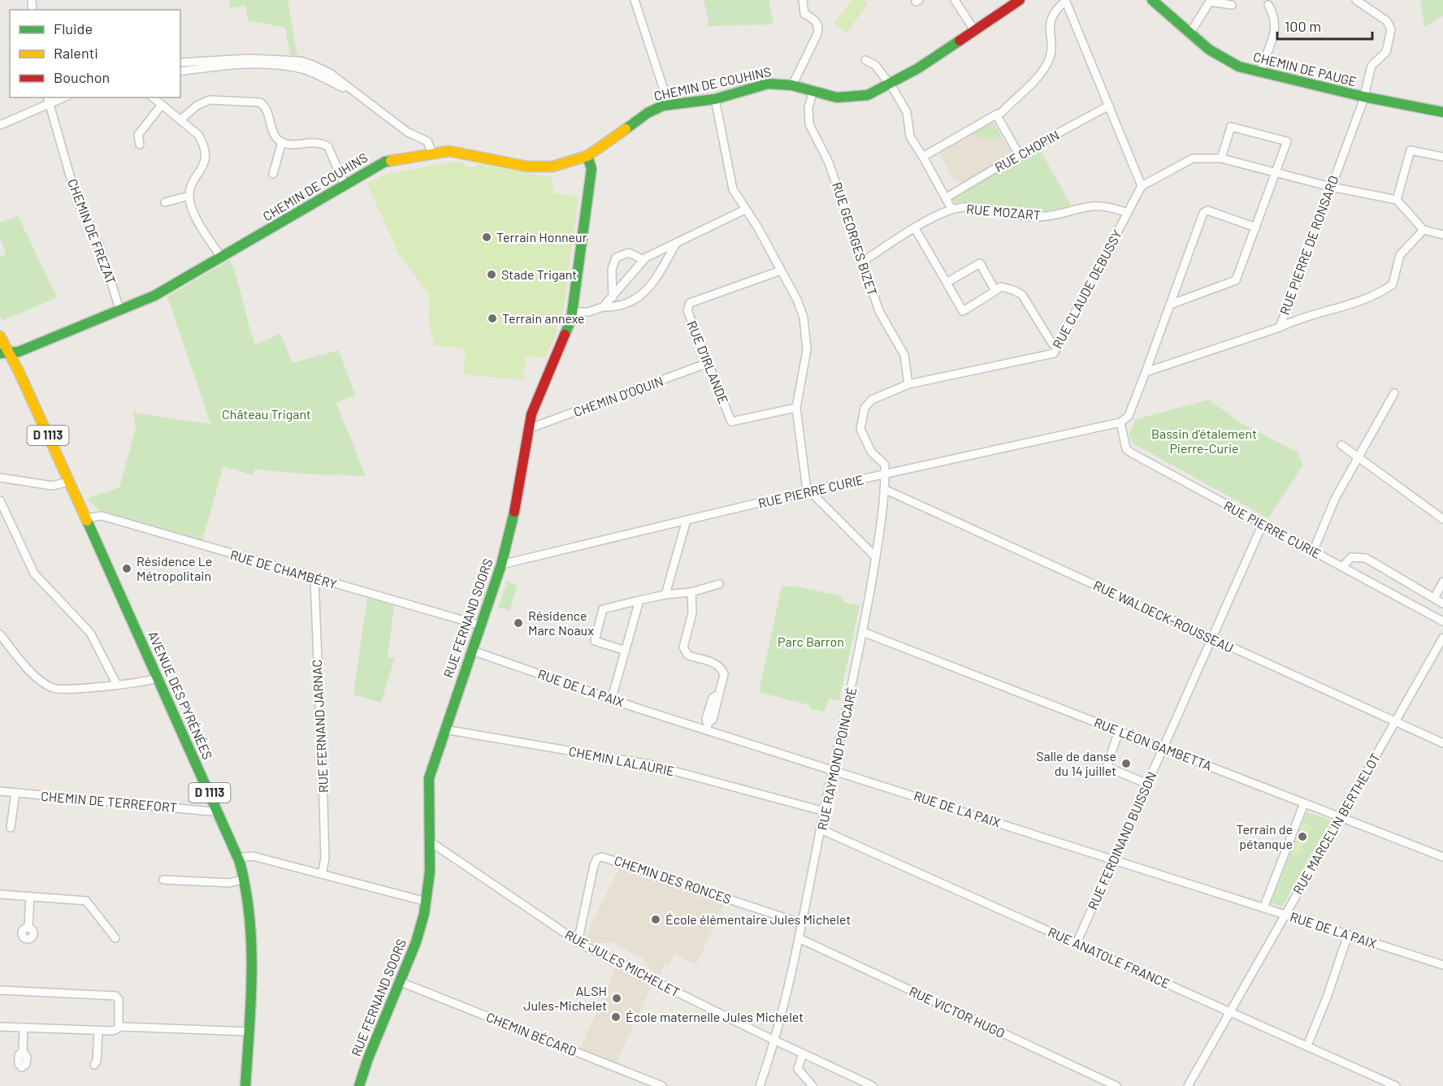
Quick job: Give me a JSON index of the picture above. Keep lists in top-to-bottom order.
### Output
{
  "streets": {
    "street": [
      "CHEMIN DE PAUGE",
      "CHEMIN DE COUHINS",
      "RUE CHOPIN",
      "RUE MOZART",
      "CHEMIN DE FREZAT",
      "RUE GEORGES BIZET",
      "RUE PIERRE DE RONSARD",
      "RUE CLAUDE DEBUSSY",
      "RUE D'IRLANDE",
      "CHEMIN D'OQUIN",
      "D 1113",
      "RUE PIERRE CURIE",
      "RUE DE CHAMBÉRY",
      "RUE WALDECK-ROUSSEAU",
      "RUE FERNAND SOORS",
      "RUE DE LA PAIX",
      "AVENUE DES PYRÉNÉES",
      "RUE FERNAND JARNAC",
      "RUE LÉON GAMBETTA",
      "RUE RAYMOND POINCARÉ",
      "CHEMIN LALAURIE",
      "CHEMIN DE TERREFORT",
      "RUE MARCELIN BERTHELOT",
      "RUE FERDINAND BUISSON",
      "CHEMIN DES RONCES",
      "RUE ANATOLE FRANCE",
      "RUE JULES MICHELET",
      "RUE VICTOR HUGO",
      "CHEMIN BÉCARD"
    ]
  },
  "crossings": [
    ["CHEMIN DE PAUGE", "RUE PIERRE DE RONSARD"],
    ["CHEMIN DE COUHINS", "CHEMIN DE FREZAT"],
    ["CHEMIN DE COUHINS", "RUE GEORGES BIZET"],
    ["CHEMIN DE COUHINS", "RUE FERNAND SOORS"],
    ["CHEMIN DE COUHINS", "AVENUE DES PYRÉNÉES"],
    ["RUE MOZART", "RUE GEORGES BIZET"],
    ["RUE MOZART", "RUE CLAUDE DEBUSSY"],
    ["RUE GEORGES BIZET", "RUE CLAUDE DEBUSSY"],
    ["RUE PIERRE DE RONSARD", "RUE PIERRE CURIE"],
    ["RUE CLAUDE DEBUSSY", "RUE PIERRE CURIE"],
    ["RUE CLAUDE DEBUSSY", "RUE RAYMOND POINCARÉ"],
    ["RUE D'IRLANDE", "CHEMIN D'OQUIN"],
    ["CHEMIN D'OQUIN", "RUE FERNAND SOORS"],
    ["RUE PIERRE CURIE", "RUE FERNAND SOORS"],
    ["RUE PIERRE CURIE", "RUE RAYMOND POINCARÉ"],
    ["RUE PIERRE CURIE", "RUE FERDINAND BUISSON"],
    ["RUE DE CHAMBÉRY", "RUE FERNAND SOORS"],
    ["RUE DE CHAMBÉRY", "AVENUE DES PYRÉNÉES"],
    ["RUE DE CHAMBÉRY", "RUE FERNAND JARNAC"],
    ["RUE WALDECK-ROUSSEAU", "RUE RAYMOND POINCARÉ"],
    ["RUE WALDECK-ROUSSEAU", "RUE MARCELIN BERTHELOT"],
    ["RUE WALDECK-ROUSSEAU", "RUE FERDINAND BUISSON"],
    ["RUE FERNAND SOORS", "RUE DE LA PAIX"],
    ["RUE FERNAND SOORS", "CHEMIN LALAURIE"],
    ["RUE FERNAND SOORS", "RUE JULES MICHELET"],
    ["RUE FERNAND SOORS", "CHEMIN BÉCARD"],
    ["RUE DE LA PAIX", "RUE RAYMOND POINCARÉ"],
    ["RUE DE LA PAIX", "RUE MARCELIN BERTHELOT"],
    ["RUE DE LA PAIX", "RUE FERDINAND BUISSON"],
    ["AVENUE DES PYRÉNÉES", "CHEMIN DE TERREFORT"],
    ["RUE LÉON GAMBETTA", "RUE RAYMOND POINCARÉ"],
    ["RUE LÉON GAMBETTA", "RUE MARCELIN BERTHELOT"],
    ["RUE LÉON GAMBETTA", "RUE FERDINAND BUISSON"],
    ["RUE RAYMOND POINCARÉ", "CHEMIN LALAURIE"],
    ["RUE RAYMOND POINCARÉ", "CHEMIN DES RONCES"],
    ["RUE RAYMOND POINCARÉ", "RUE ANATOLE FRANCE"],
    ["RUE RAYMOND POINCARÉ", "RUE JULES MICHELET"],
    ["RUE RAYMOND POINCARÉ", "RUE VICTOR HUGO"],
    ["RUE MARCELIN BERTHELOT", "RUE ANATOLE FRANCE"],
    ["RUE FERDINAND BUISSON", "RUE ANATOLE FRANCE"],
    ["CHEMIN DES RONCES", "RUE JULES MICHELET"]
  ],
  "parks": ["Château Trigant", "Bassin d'étalement Pierre-Curie", "Parc Barron"],
  "places": [
    "Terrain Honneur",
    "Stade Trigant",
    "Terrain annexe",
    "Résidence Le Métropolitain",
    "Résidence Marc Noaux",
    "Salle de danse du 14 juillet",
    "Terrain de pétanque",
    "École élémentaire Jules Michelet",
    "ALSH Jules-Michelet",
    "École maternelle Jules Michelet"
  ],
  "legend": ["Fluide", "Ralenti", "Bouchon"],
  "scale_bar": "100 m"
}
